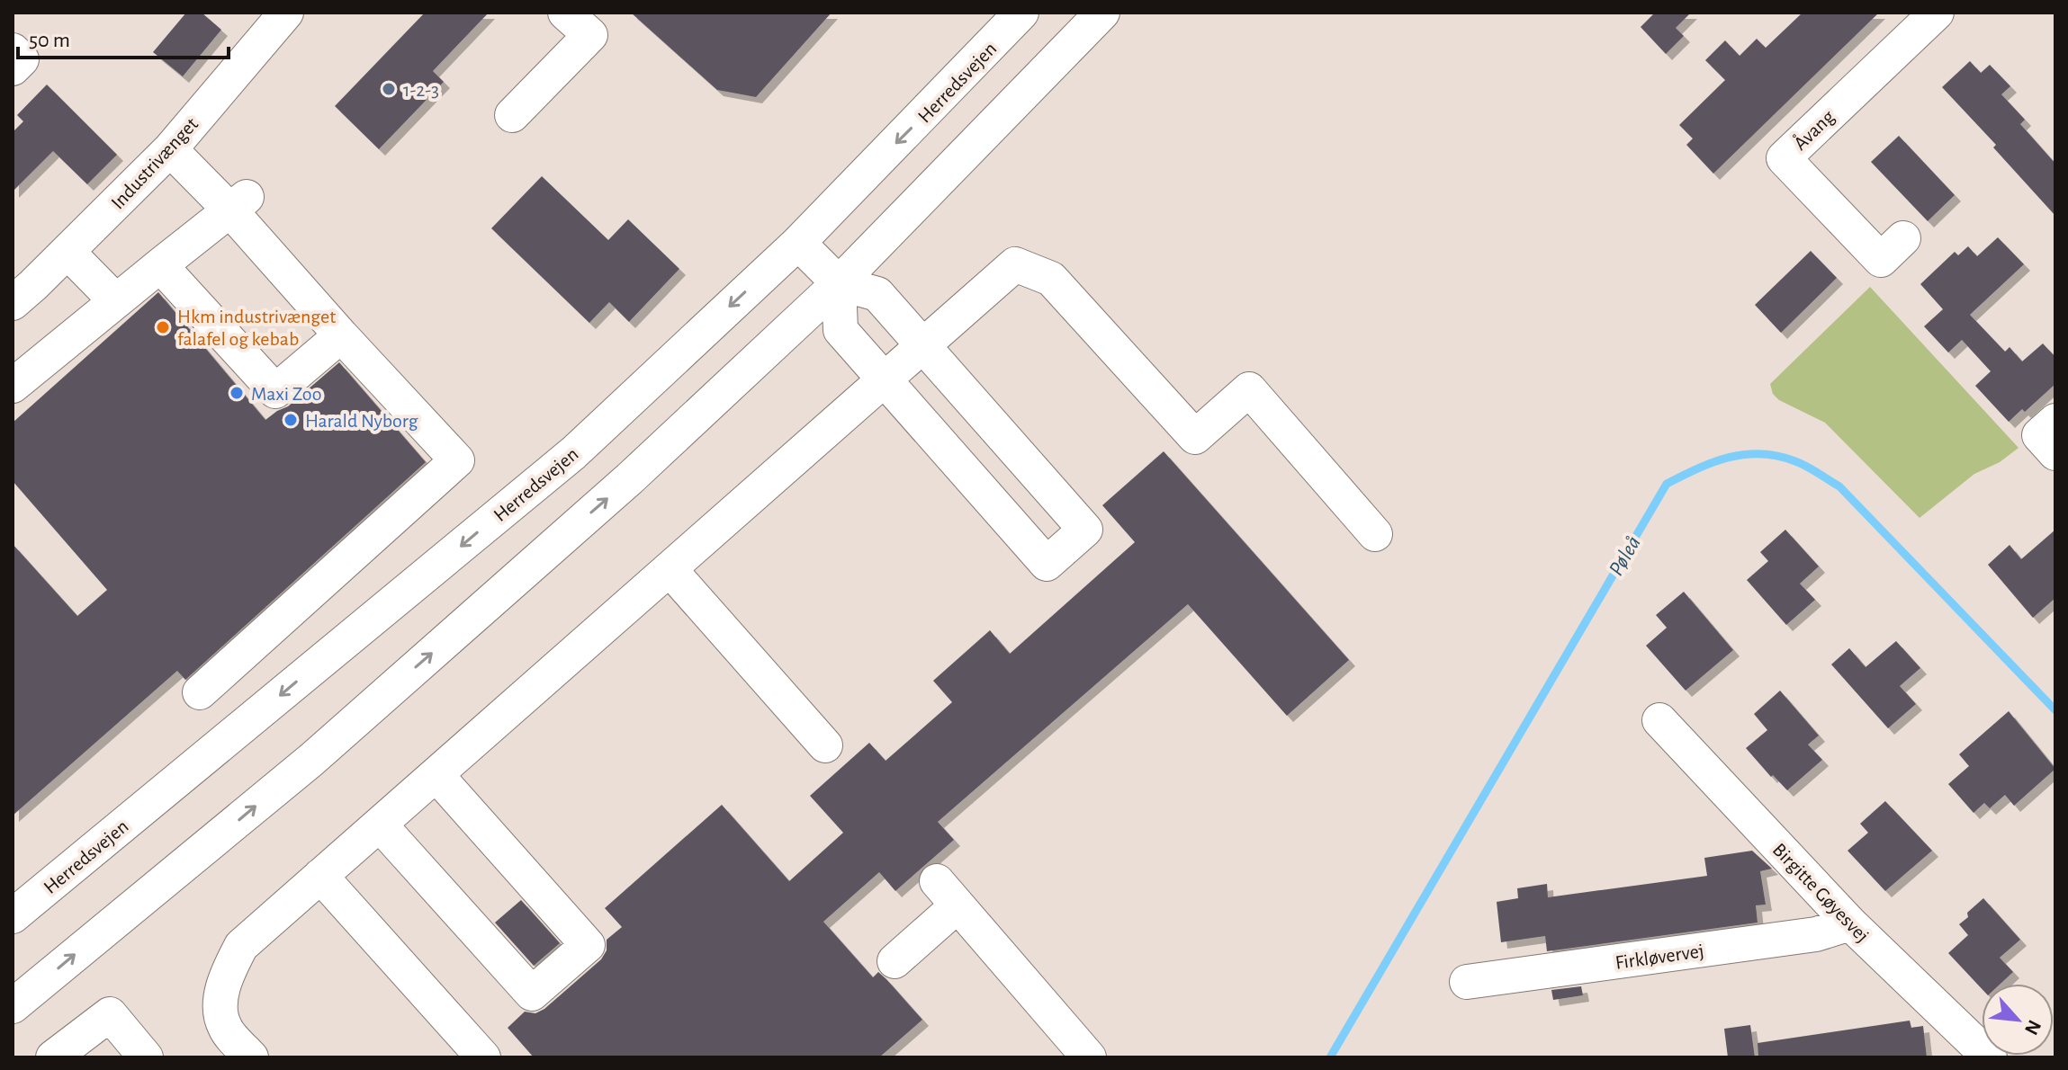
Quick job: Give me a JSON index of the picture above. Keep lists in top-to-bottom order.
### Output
{
  "streets": {
    "street": [
      "Herredsvejen",
      "Åvang",
      "Industrivænget",
      "Birgitte Gøyesvej",
      "Firkløvervej"
    ]
  },
  "crossings": [
    ["Birgitte Gøyesvej", "Firkløvervej"]
  ],
  "water": ["Pøleå"],
  "places": [
    "1-2-3",
    "Hkm industrivænget falafel og kebab",
    "Maxi Zoo",
    "Harald Nyborg"
  ],
  "scale_bar": "50 m",
  "north": "bottom right"
}
